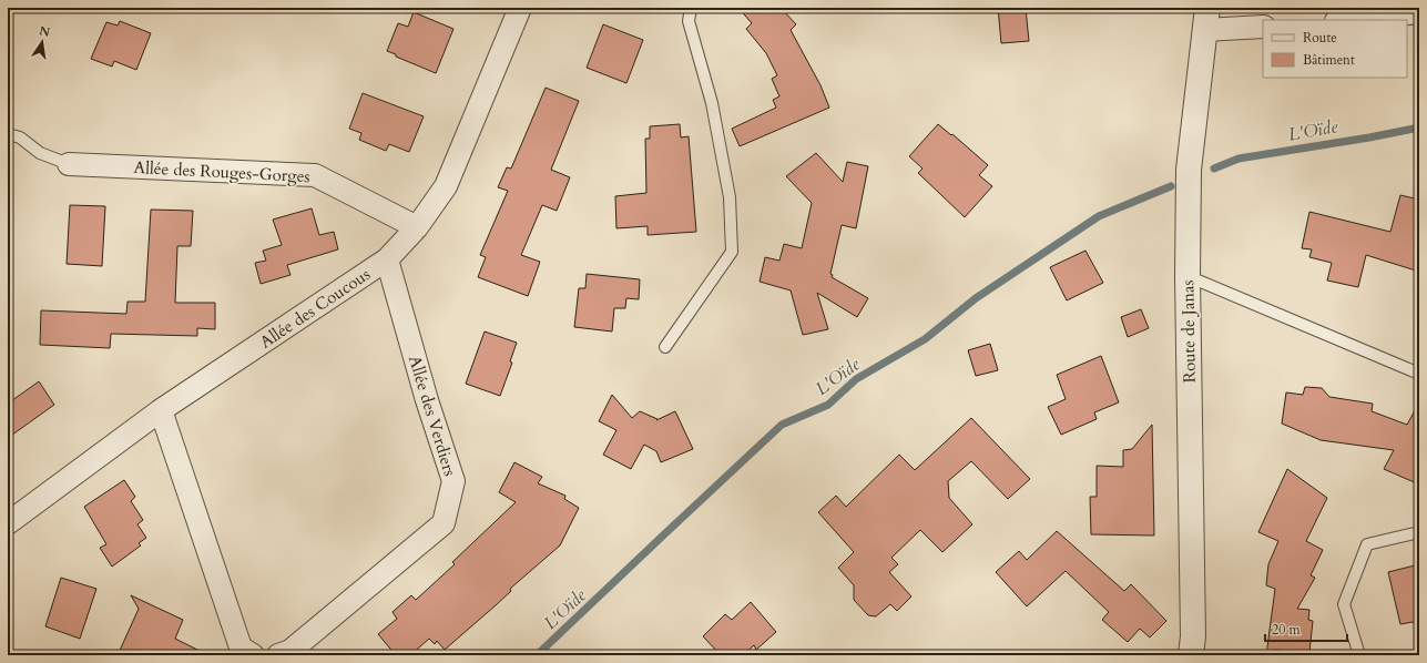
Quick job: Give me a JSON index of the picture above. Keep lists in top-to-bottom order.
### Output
{
  "streets": {
    "street": [
      "Allée des Rouges-Gorges",
      "Allée des Coucous",
      "Route de Janas",
      "Allée des Verdiers"
    ]
  },
  "crossings": [
    ["Allée des Rouges-Gorges", "Allée des Coucous"],
    ["Allée des Coucous", "Allée des Verdiers"]
  ],
  "water": ["L'Oïde"],
  "legend": ["Route", "Bâtiment"],
  "scale_bar": "20 m",
  "north": "top"
}
